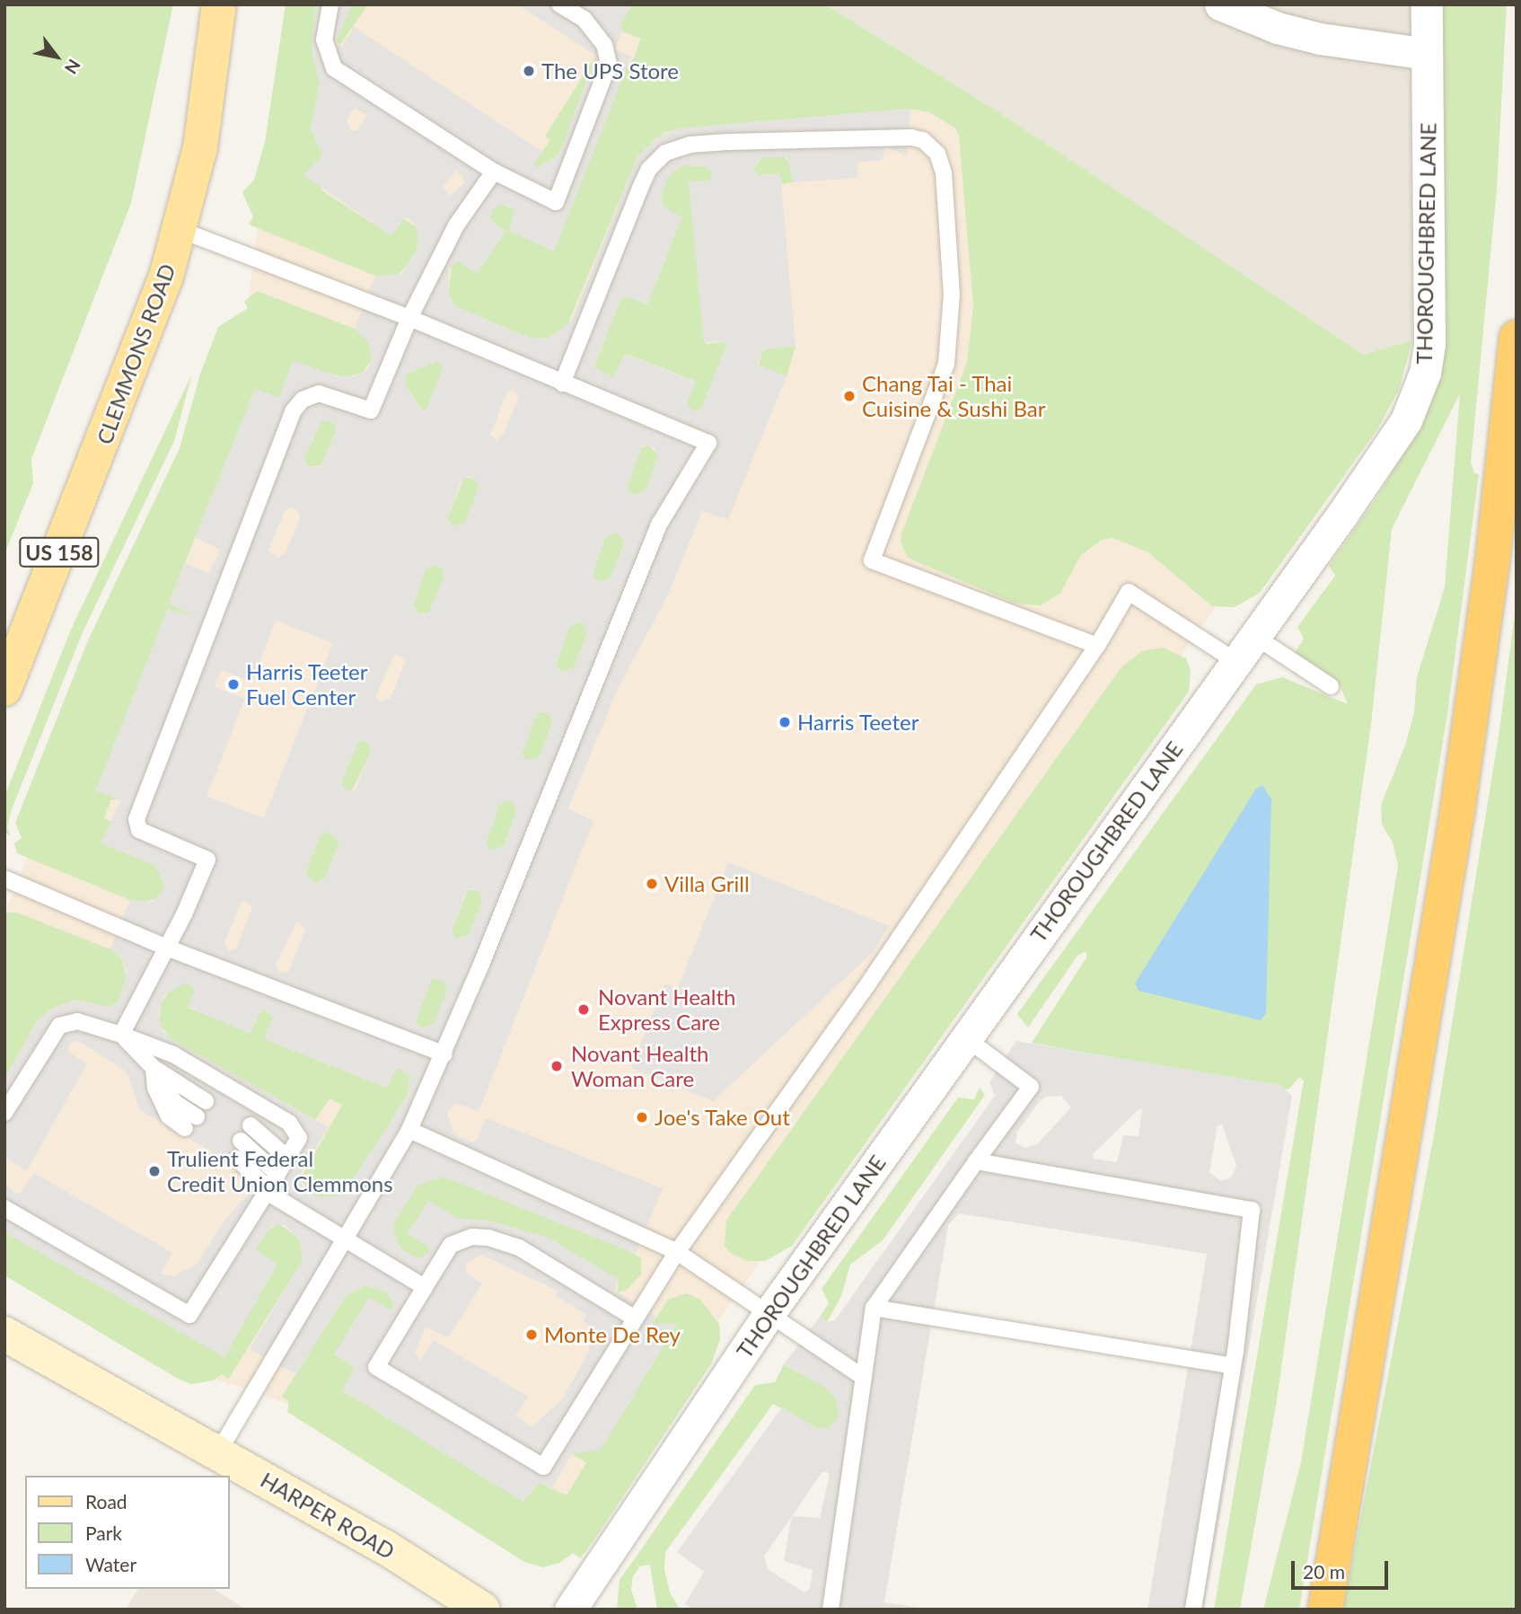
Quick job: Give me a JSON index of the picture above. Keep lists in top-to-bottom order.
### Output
{
  "streets": {
    "main road": ["CLEMMONS ROAD", "US 158", "HARPER ROAD"],
    "street": ["THOROUGHBRED LANE"]
  },
  "places": [
    "The UPS Store",
    "Chang Tai - Thai Cuisine & Sushi Bar",
    "Harris Teeter Fuel Center",
    "Harris Teeter",
    "Villa Grill",
    "Novant Health Express Care",
    "Novant Health Woman Care",
    "Joe's Take Out",
    "Trulient Federal Credit Union Clemmons",
    "Monte De Rey"
  ],
  "legend": ["Road", "Park", "Water"],
  "scale_bar": "20 m",
  "north": "bottom right"
}
